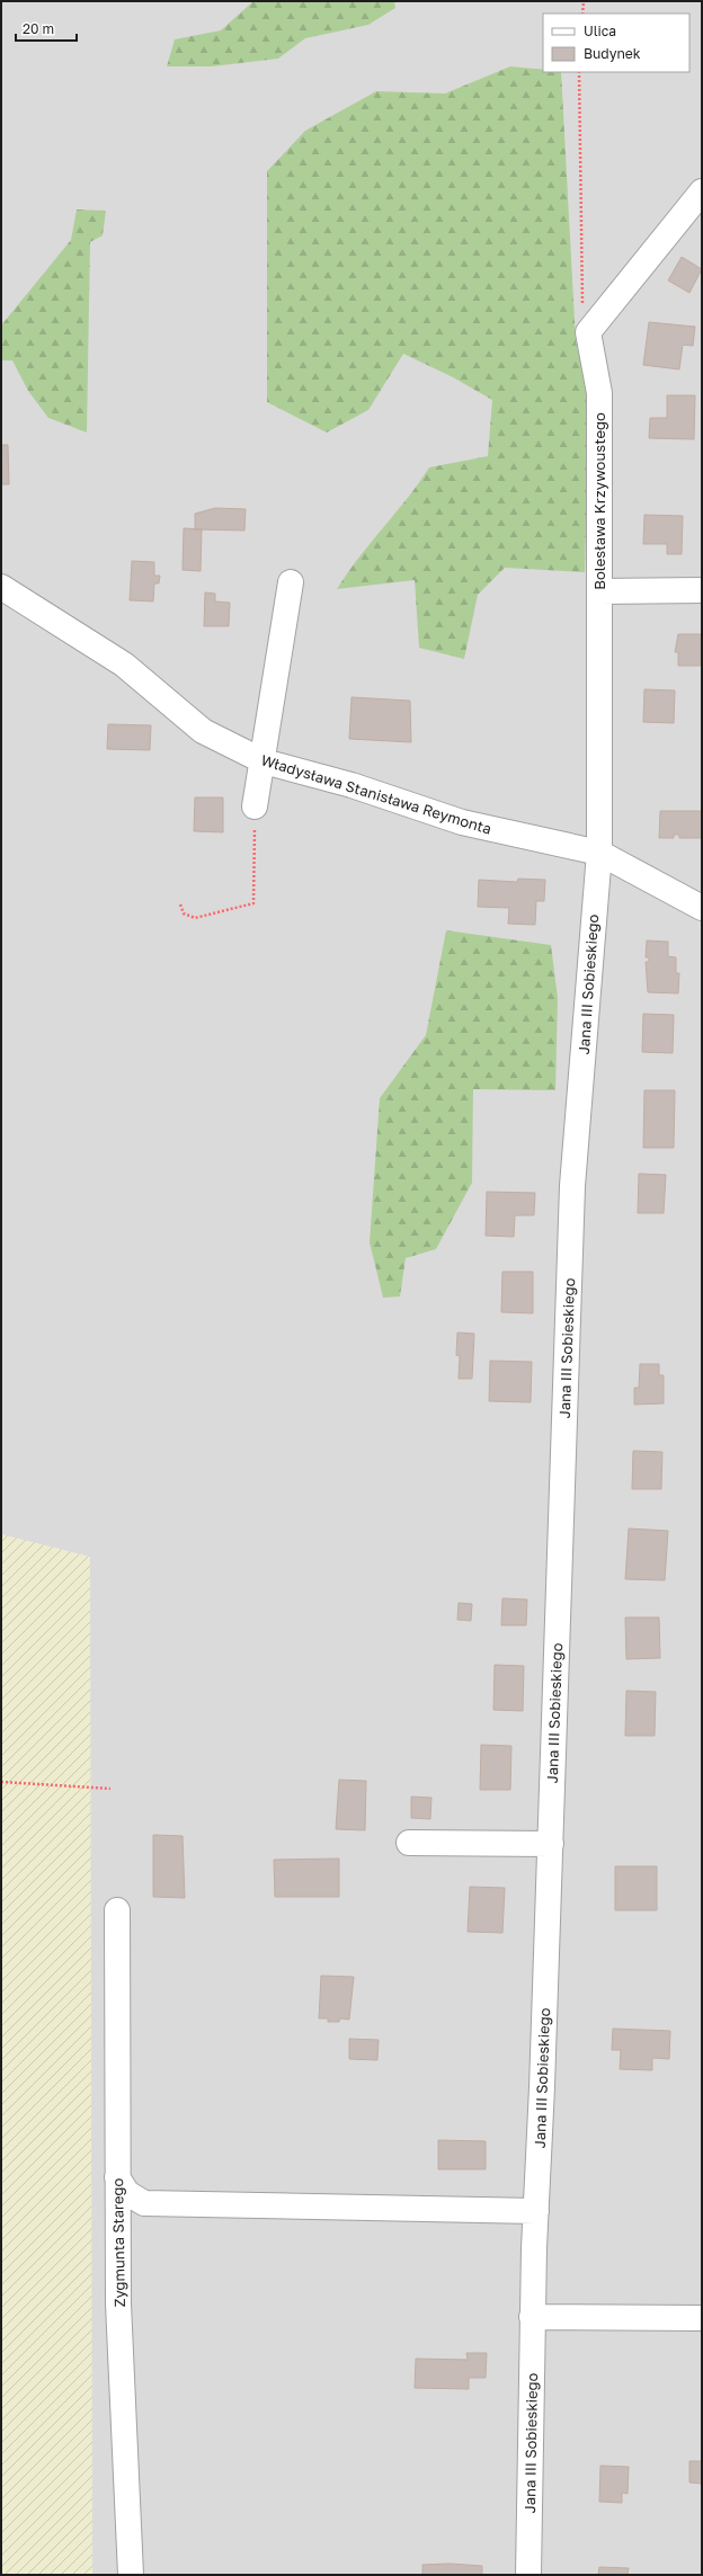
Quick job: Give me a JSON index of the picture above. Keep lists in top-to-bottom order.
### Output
{
  "streets": {
    "street": [
      "Bolesława Krzywoustego",
      "Władysława Stanisława Reymonta",
      "Jana III Sobieskiego",
      "Zygmunta Starego"
    ]
  },
  "crossings": [
    ["Bolesława Krzywoustego", "Władysława Stanisława Reymonta"],
    ["Bolesława Krzywoustego", "Jana III Sobieskiego"],
    ["Władysława Stanisława Reymonta", "Jana III Sobieskiego"]
  ],
  "legend": ["Ulica", "Budynek"],
  "scale_bar": "20 m"
}
